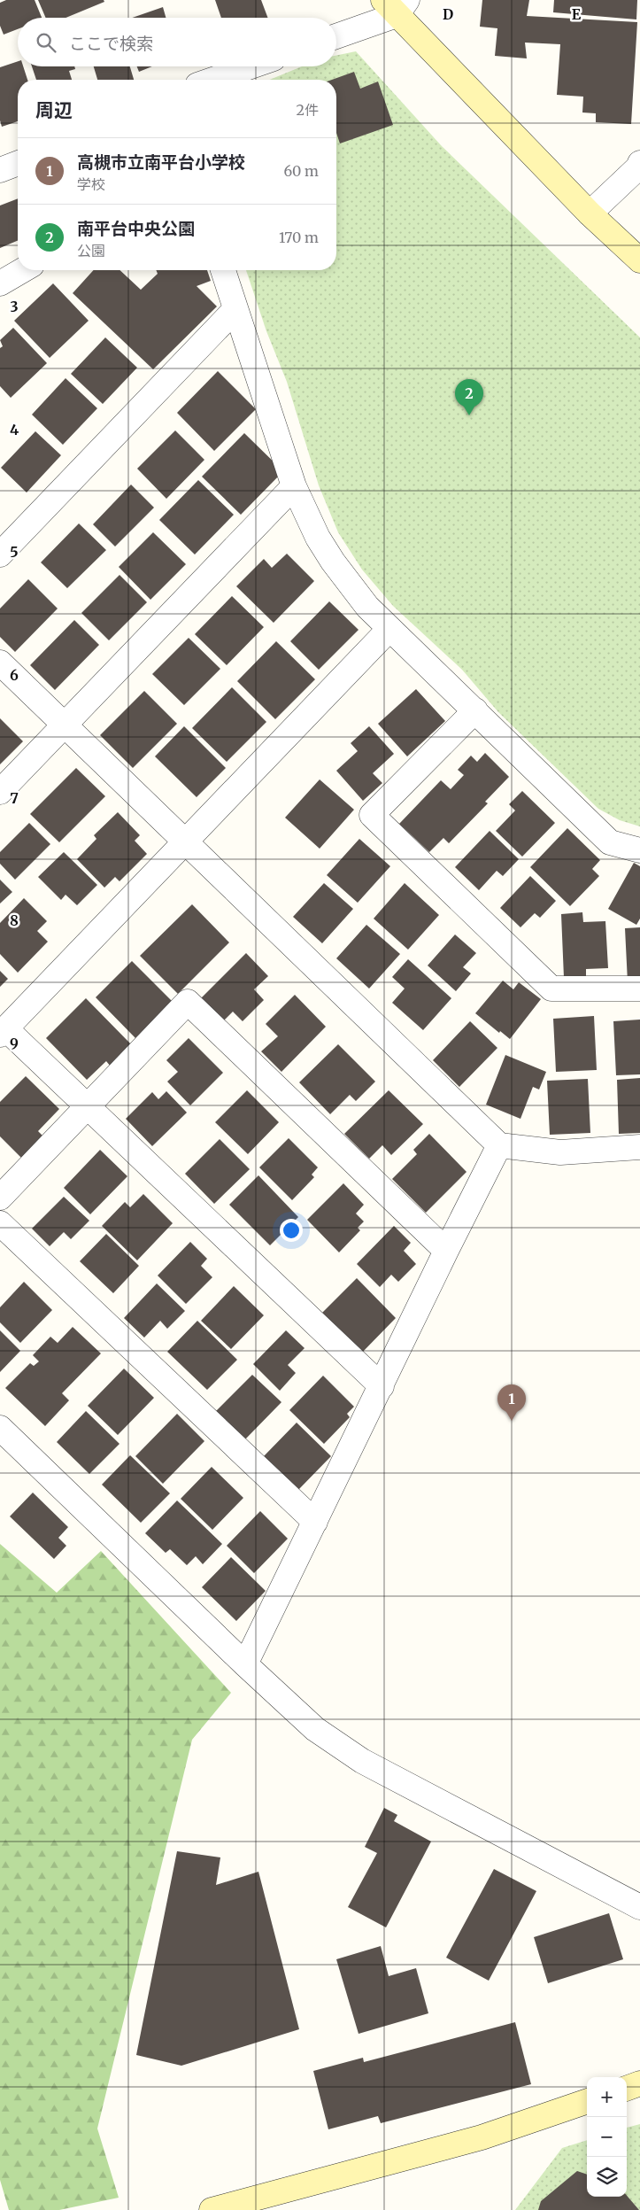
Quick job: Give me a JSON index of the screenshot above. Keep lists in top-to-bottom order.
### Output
{
  "page": {
    "search": "ここで検索",
    "heading": ["周辺", "2件"],
    "list": [
      {
        "mark": "1",
        "name": "高槻市立南平台小学校",
        "note": "学校",
        "value": "60 m"
      },
      {
        "mark": "2",
        "name": "南平台中央公園",
        "note": "公園",
        "value": "170 m"
      }
    ],
    "pins": ["2", "1"],
    "map_buttons": ["+", "−"]
  },
  "grid": {
    "columns": ["D", "E"],
    "rows": [
      "3",
      "4",
      "5",
      "6",
      "7",
      "8",
      "9"
    ]
  }
}
